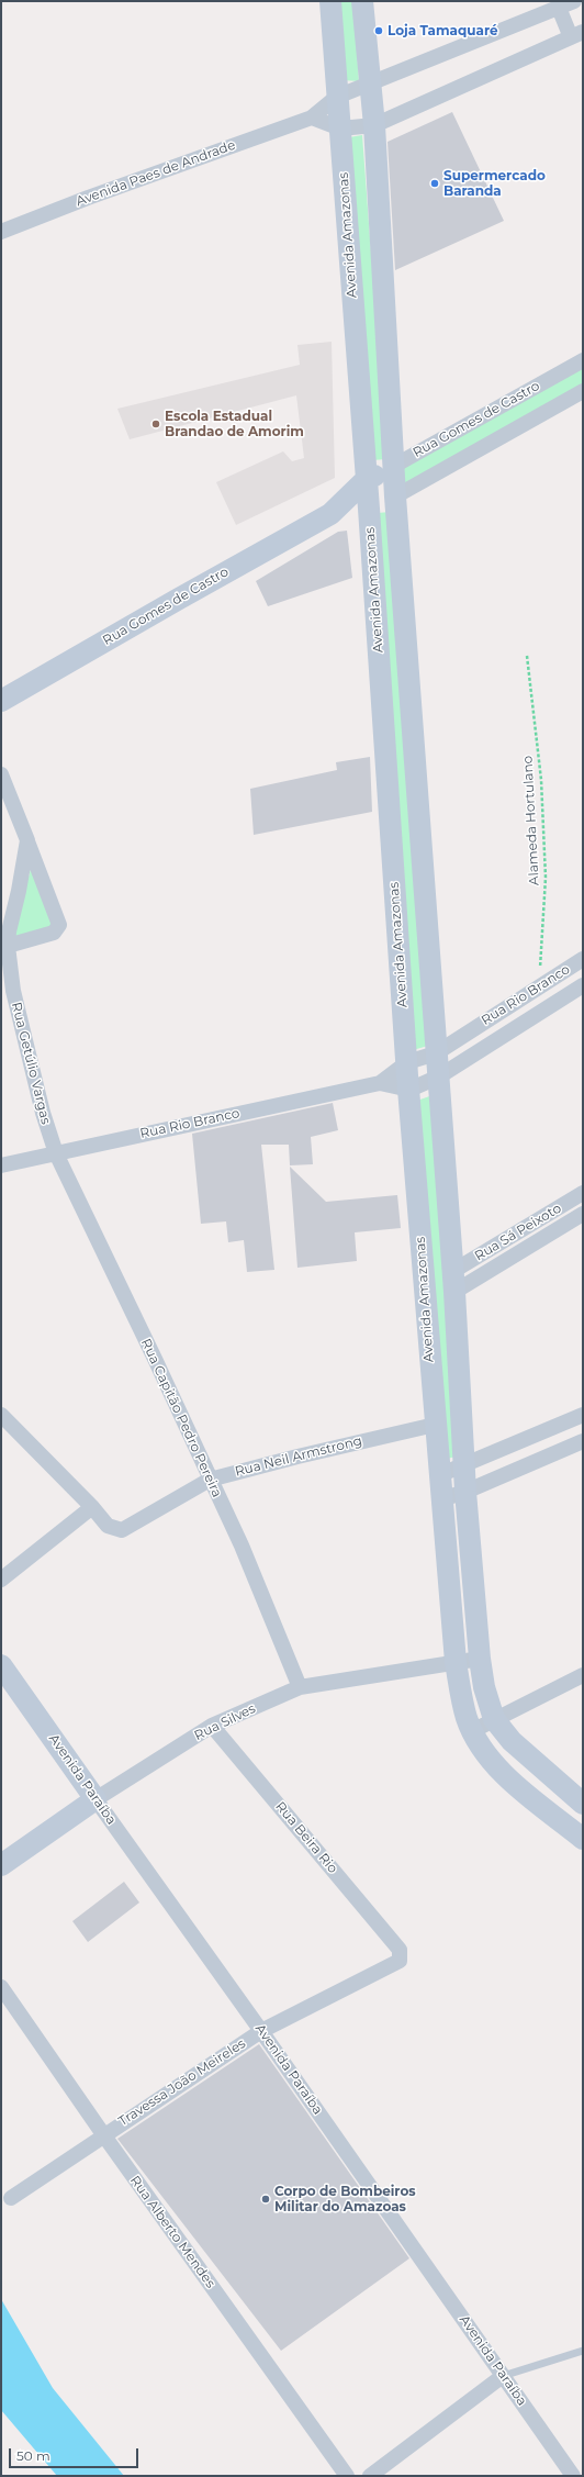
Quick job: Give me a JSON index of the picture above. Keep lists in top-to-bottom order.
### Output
{
  "streets": {
    "street": [
      "Avenida Paes de Andrade",
      "Avenida Amazonas",
      "Rua Gomes de Castro",
      "Rua Rio Branco",
      "Rua Getúlio Vargas",
      "Rua Sá Peixoto",
      "Rua Capitão Pedro Pereira",
      "Rua Neil Armstrong",
      "Rua Silves",
      "Avenida Paraíba",
      "Rua Beira Rio",
      "Travessa João Meireles",
      "Rua Alberto Mendes"
    ],
    "path": ["Alameda Hortulano"]
  },
  "crossings": [
    ["Avenida Paes de Andrade", "Avenida Amazonas"],
    ["Avenida Amazonas", "Rua Gomes de Castro"],
    ["Avenida Amazonas", "Rua Rio Branco"],
    ["Avenida Amazonas", "Rua Sá Peixoto"],
    ["Avenida Amazonas", "Rua Neil Armstrong"],
    ["Avenida Amazonas", "Rua Silves"],
    ["Alameda Hortulano", "Rua Rio Branco"],
    ["Rua Rio Branco", "Rua Getúlio Vargas"],
    ["Rua Rio Branco", "Rua Capitão Pedro Pereira"],
    ["Rua Getúlio Vargas", "Rua Capitão Pedro Pereira"],
    ["Rua Capitão Pedro Pereira", "Rua Neil Armstrong"],
    ["Rua Capitão Pedro Pereira", "Rua Silves"],
    ["Rua Silves", "Avenida Paraíba"],
    ["Rua Silves", "Rua Beira Rio"],
    ["Avenida Paraíba", "Travessa João Meireles"],
    ["Rua Beira Rio", "Travessa João Meireles"],
    ["Travessa João Meireles", "Rua Alberto Mendes"]
  ],
  "places": [
    "Loja Tamaquaré",
    "Supermercado Baranda",
    "Escola Estadual Brandao de Amorim",
    "Corpo de Bombeiros Militar do Amazoas"
  ],
  "scale_bar": "50 m"
}
